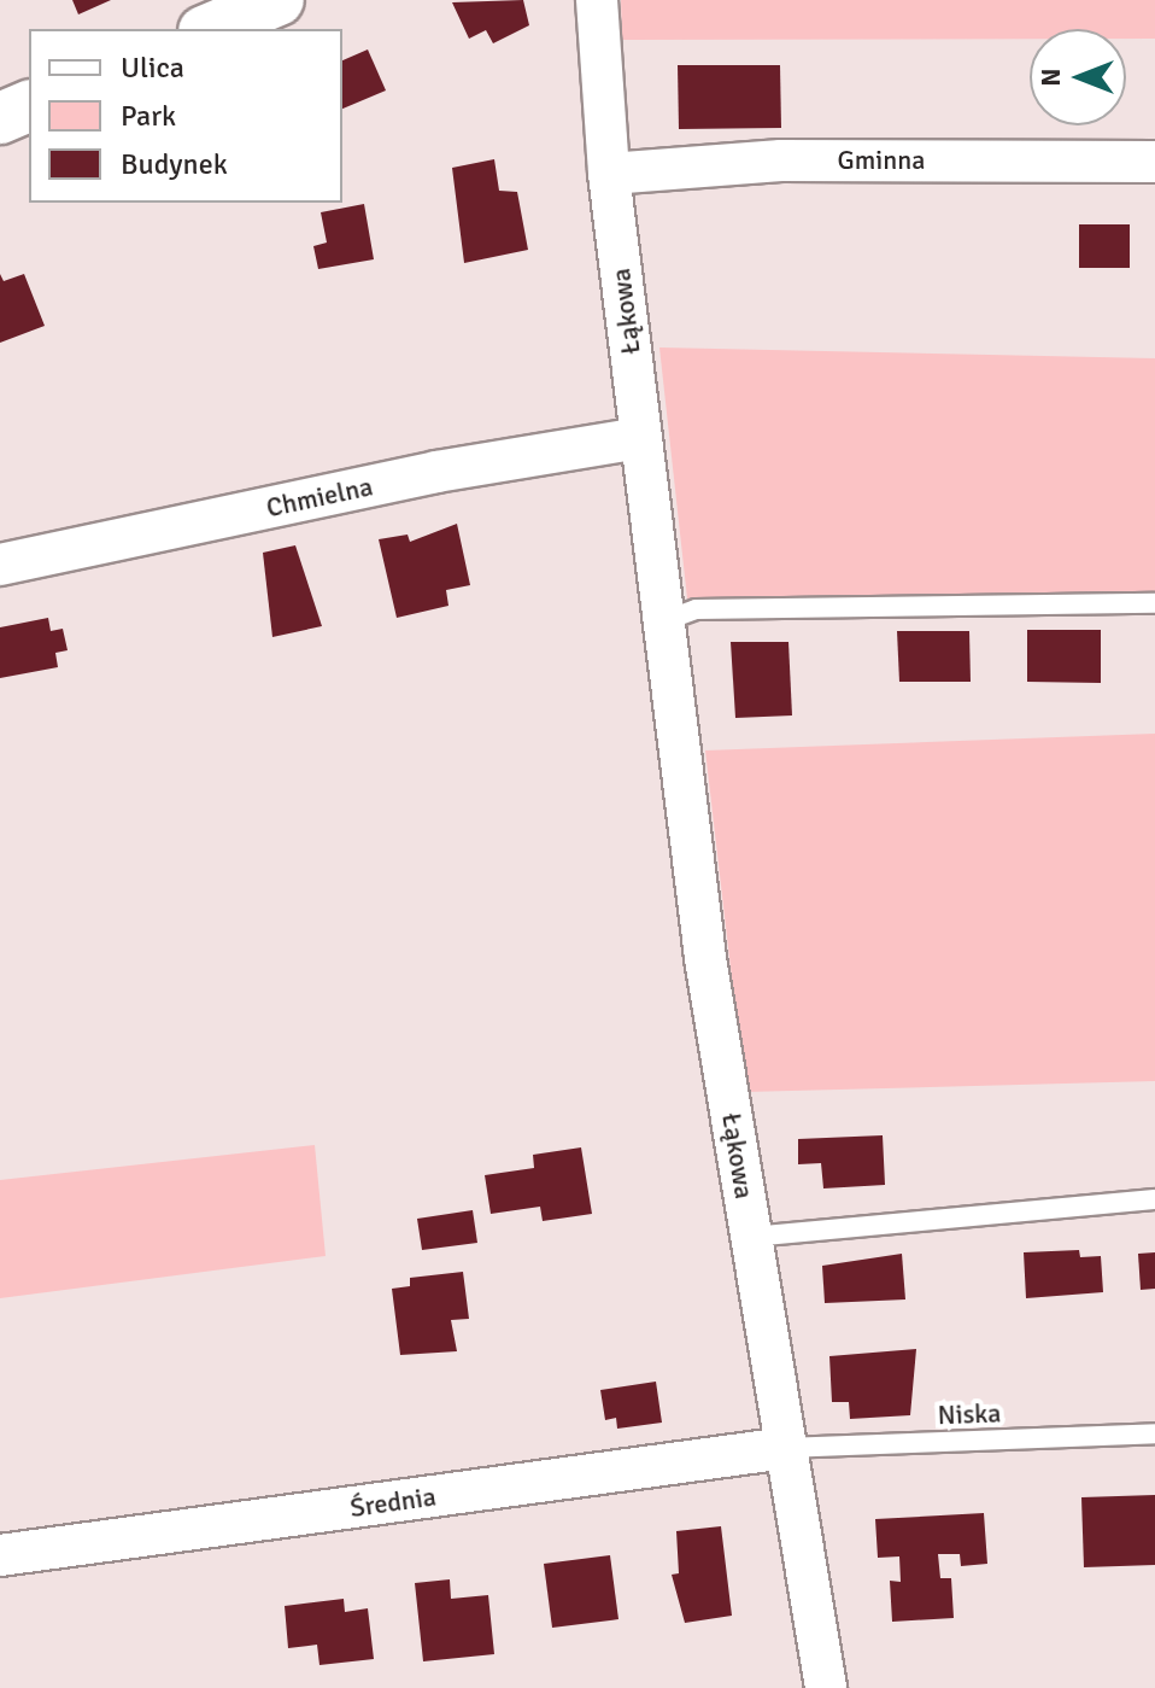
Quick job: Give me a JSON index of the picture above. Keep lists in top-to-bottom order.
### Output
{
  "streets": {
    "street": [
      "Gminna",
      "Łąkowa",
      "Chmielna",
      "Średnia"
    ],
    "lane": ["Niska"]
  },
  "crossings": [
    ["Gminna", "Łąkowa"],
    ["Łąkowa", "Chmielna"],
    ["Łąkowa", "Niska"],
    ["Łąkowa", "Średnia"],
    ["Niska", "Średnia"]
  ],
  "legend": ["Ulica", "Park", "Budynek"],
  "north": "left"
}
